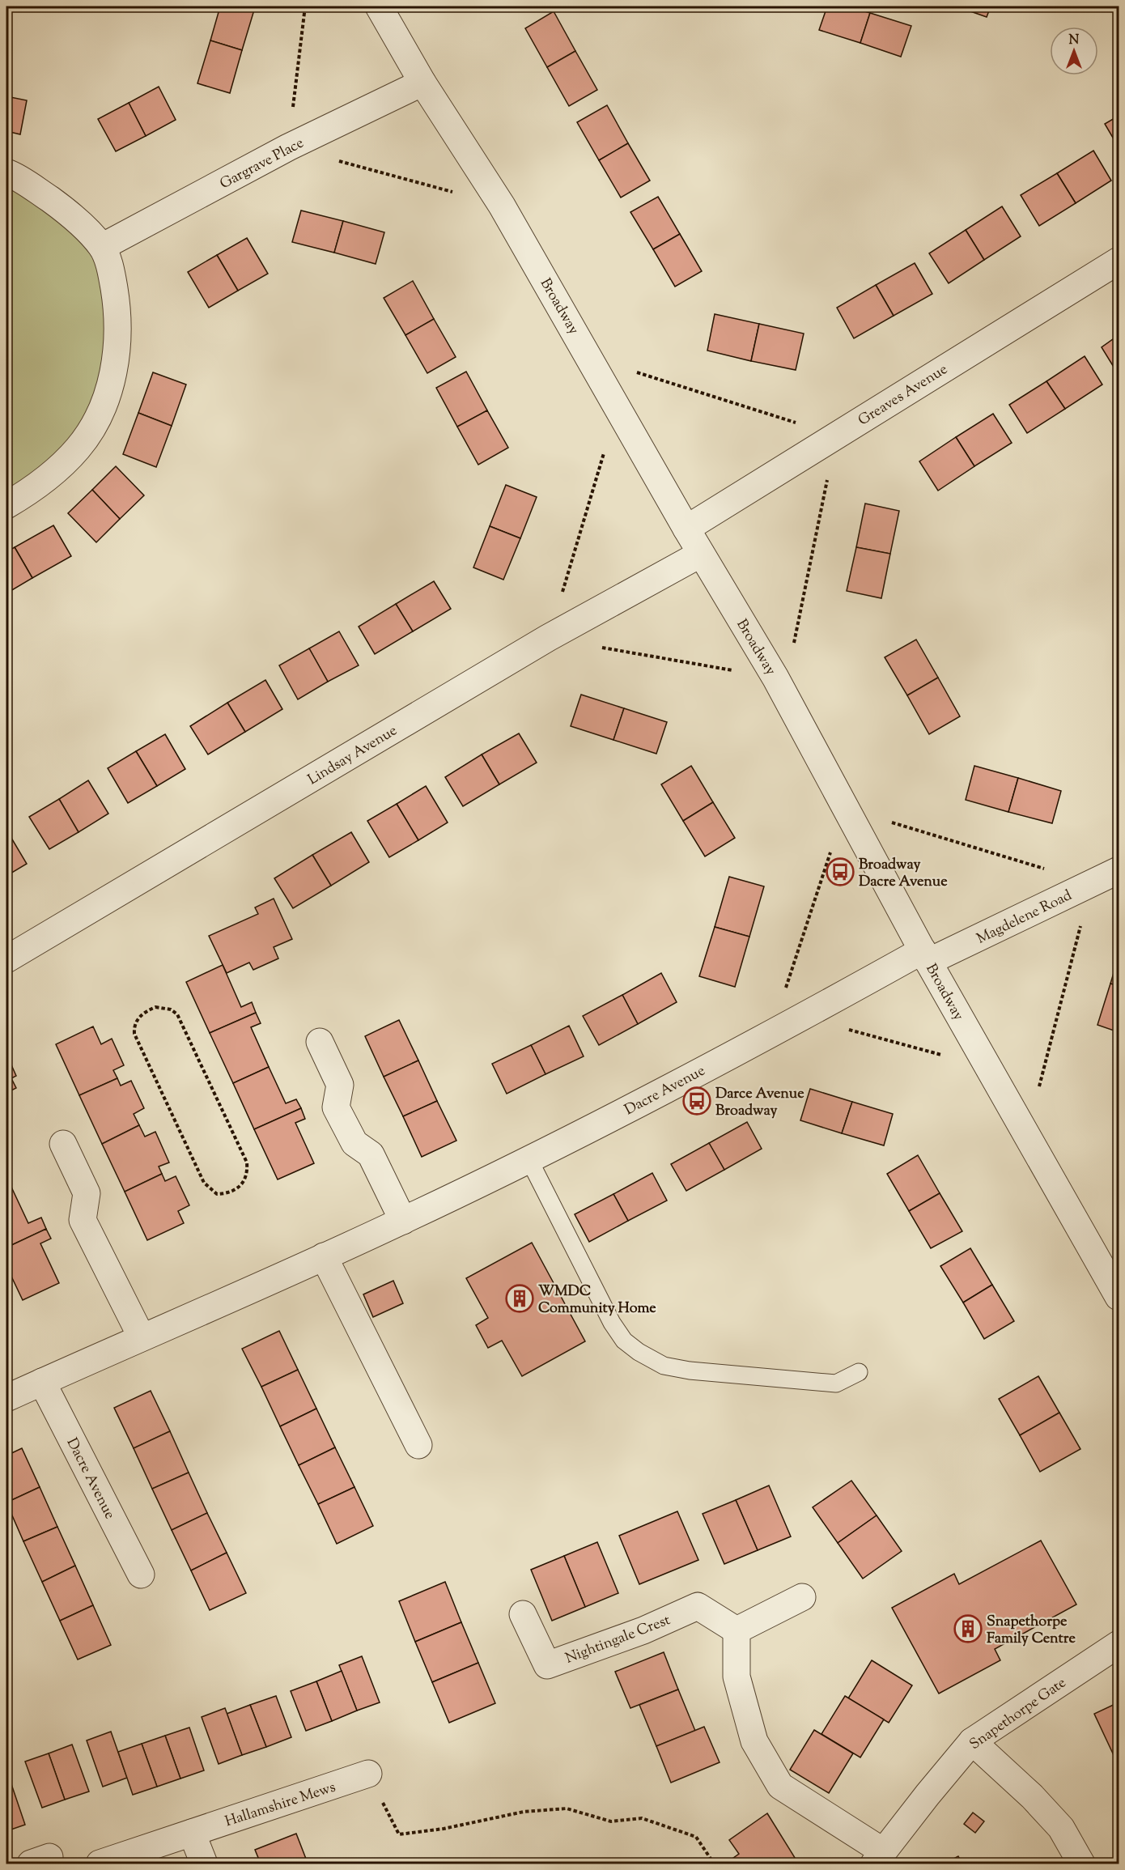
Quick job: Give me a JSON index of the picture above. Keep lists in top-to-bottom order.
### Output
{
  "streets": {
    "street": [
      "Gargrave Place",
      "Broadway",
      "Greaves Avenue",
      "Lindsay Avenue",
      "Magdelene Road",
      "Dacre Avenue",
      "Nightingale Crest",
      "Snapethorpe Gate",
      "Hallamshire Mews"
    ]
  },
  "crossings": [
    ["Gargrave Place", "Broadway"],
    ["Broadway", "Greaves Avenue"],
    ["Broadway", "Lindsay Avenue"],
    ["Broadway", "Magdelene Road"],
    ["Broadway", "Dacre Avenue"],
    ["Magdelene Road", "Dacre Avenue"]
  ],
  "places": {
    "bus stop": ["Broadway Dacre Avenue", "Darce Avenue Broadway"],
    "building": ["WMDC Community Home", "Snapethorpe Family Centre"]
  },
  "north": "top"
}
